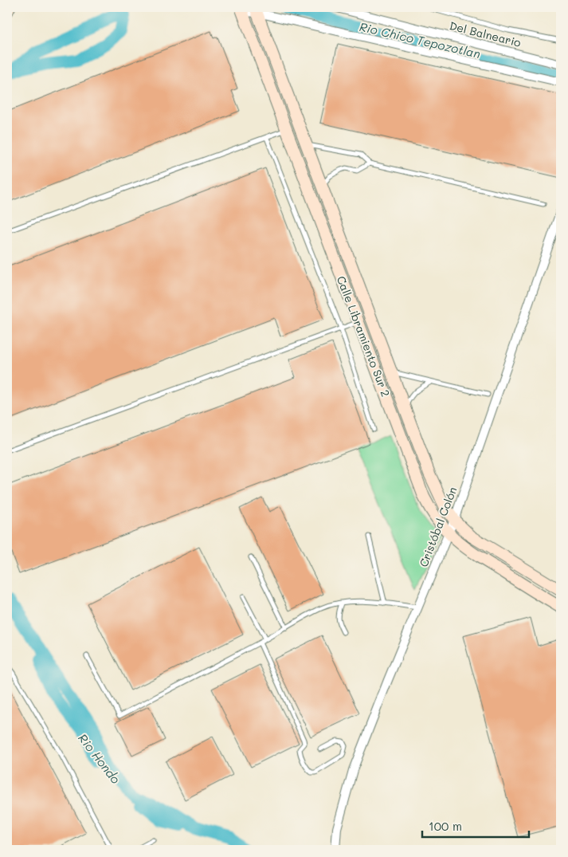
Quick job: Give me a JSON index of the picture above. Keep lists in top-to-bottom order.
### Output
{
  "streets": {
    "main road": ["Calle Libramiento Sur 2"],
    "street": ["Del Balneario", "Cristóbal Colón"]
  },
  "crossings": [
    ["Calle Libramiento Sur 2", "Cristóbal Colón"]
  ],
  "water": ["Rio Chico Tepozotlan", "Rio Hondo"],
  "scale_bar": "100 m"
}
